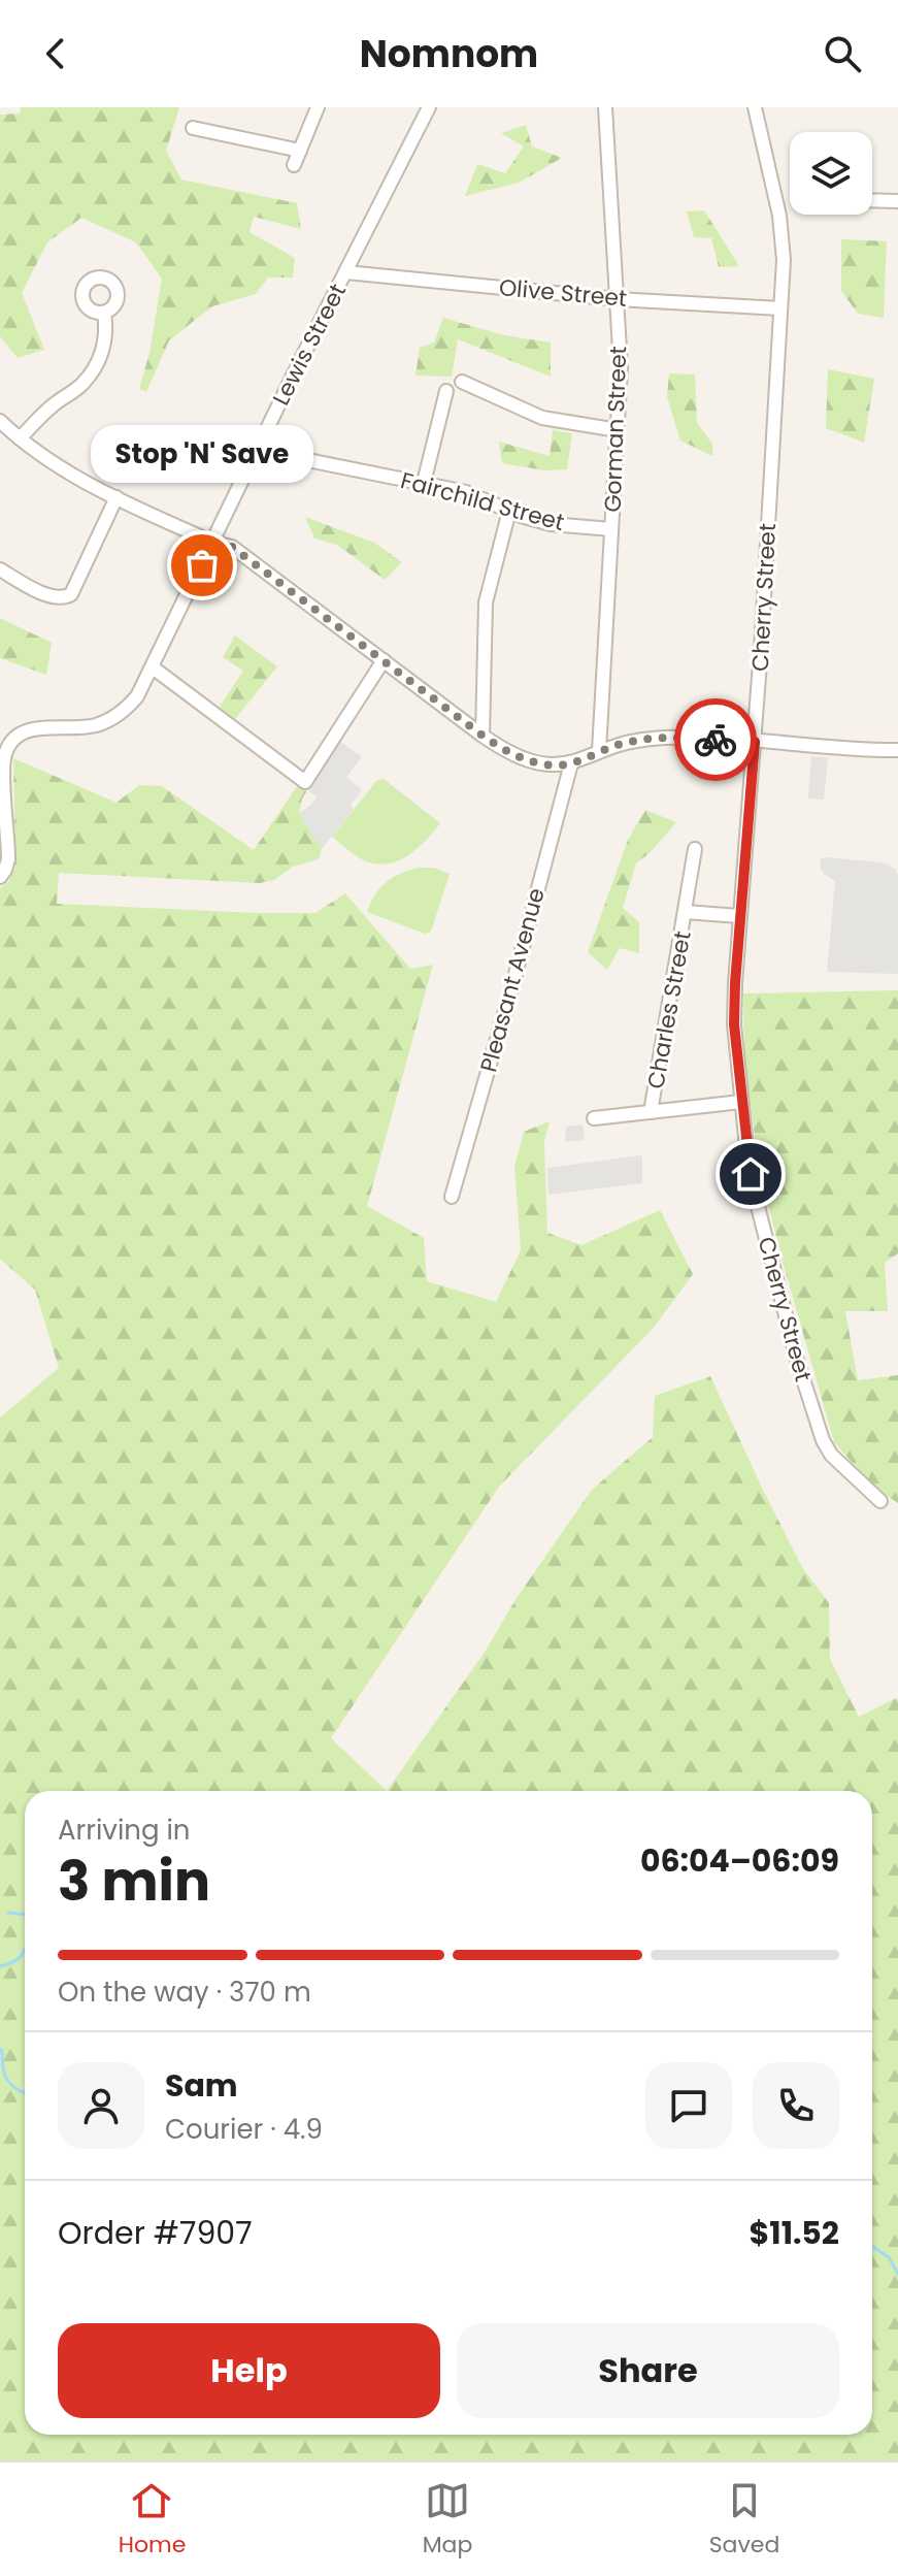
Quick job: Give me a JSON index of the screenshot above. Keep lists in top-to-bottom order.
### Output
{
  "streets": {
    "street": [
      "Olive Street",
      "Lewis Street",
      "Gorman Street",
      "Fairchild Street",
      "Cherry Street",
      "Pleasant Avenue",
      "Charles Street"
    ]
  },
  "crossings": [
    ["Olive Street", "Lewis Street"],
    ["Olive Street", "Gorman Street"],
    ["Olive Street", "Cherry Street"],
    ["Lewis Street", "Fairchild Street"],
    ["Gorman Street", "Fairchild Street"],
    ["Cherry Street", "Charles Street"]
  ],
  "places": ["Stop 'N' Save"],
  "page": {
    "header": "Nomnom",
    "bubble": "Stop 'N' Save",
    "heading": ["3 min", "Arriving in", "06:04–06:09"],
    "panel": [
      "Sam",
      "Courier · 4.9",
      "Order #7907",
      "$11.52"
    ],
    "bar": "On the way · 370 m",
    "buttons": ["Help", "Share"],
    "tabs": ["Home", "Map", "Saved"]
  }
}
